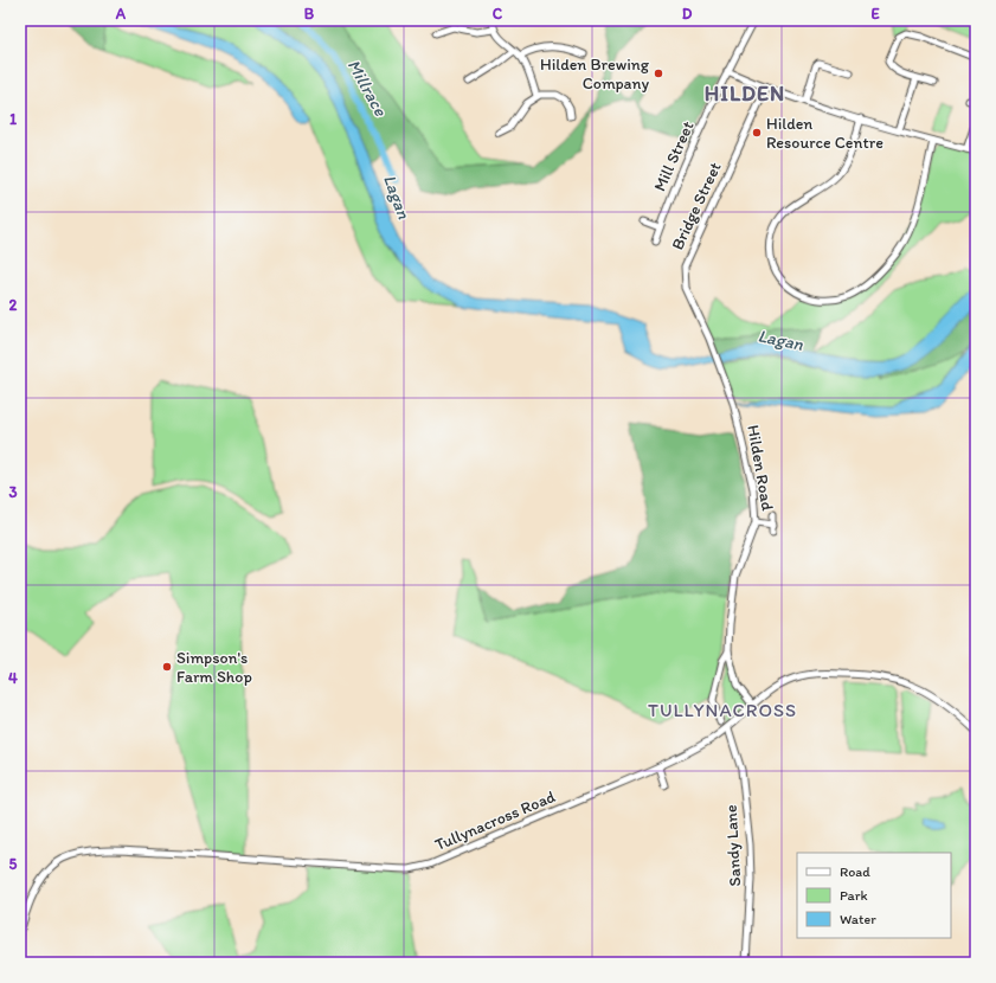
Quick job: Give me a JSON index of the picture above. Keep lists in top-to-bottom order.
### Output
{
  "streets": {
    "street": [
      "Mill Street",
      "Bridge Street",
      "Hilden Road",
      "Tullynacross Road",
      "Sandy Lane"
    ]
  },
  "crossings": [
    ["Bridge Street", "Hilden Road"],
    ["Hilden Road", "Tullynacross Road"],
    ["Tullynacross Road", "Sandy Lane"]
  ],
  "districts": ["HILDEN", "TULLYNACROSS"],
  "water": ["Millrace", "Lagan"],
  "places": ["Hilden Brewing Company", "Hilden Resource Centre", "Simpson's Farm Shop"],
  "legend": ["Road", "Park", "Water"],
  "grid": {
    "columns": [
      "A",
      "B",
      "C",
      "D",
      "E"
    ],
    "rows": [
      "1",
      "2",
      "3",
      "4",
      "5"
    ]
  }
}
